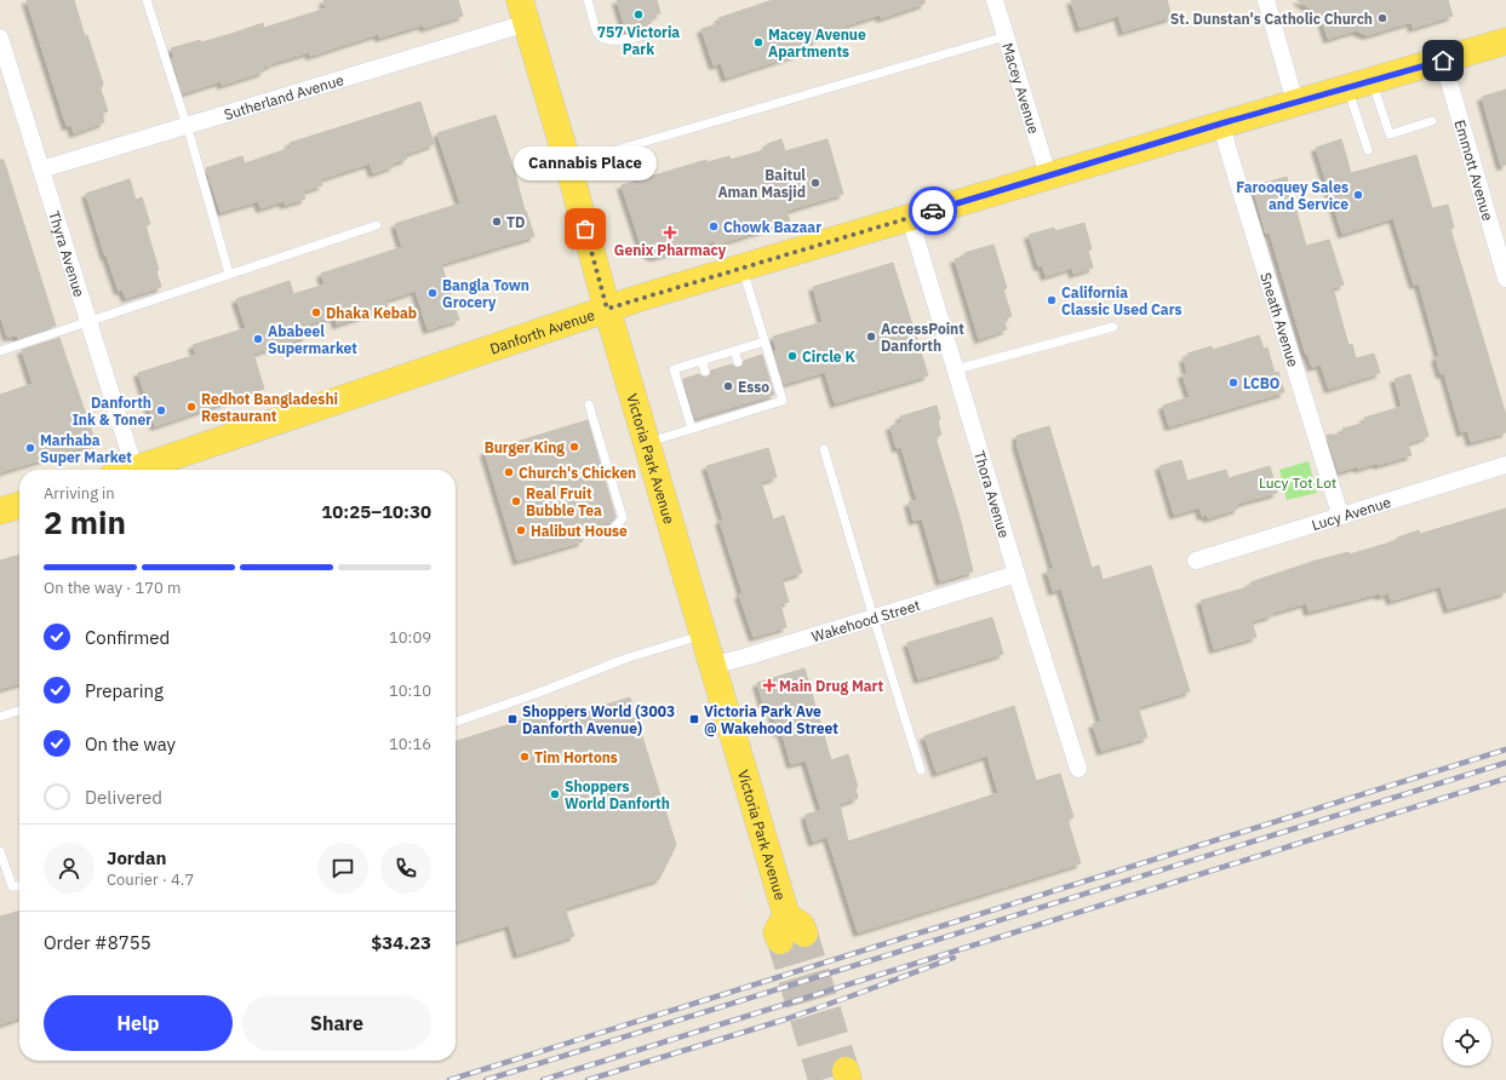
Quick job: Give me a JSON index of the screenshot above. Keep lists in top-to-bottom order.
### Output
{
  "streets": {
    "main road": ["Danforth Avenue", "Victoria Park Avenue"],
    "street": [
      "Macey Avenue",
      "Sutherland Avenue",
      "Emmott Avenue",
      "Thyra Avenue",
      "Sneath Avenue",
      "Thora Avenue",
      "Lucy Avenue",
      "Wakehood Street"
    ]
  },
  "crossings": [
    ["Macey Avenue", "Danforth Avenue"],
    ["Sutherland Avenue", "Thyra Avenue"],
    ["Sutherland Avenue", "Victoria Park Avenue"],
    ["Emmott Avenue", "Danforth Avenue"],
    ["Sneath Avenue", "Danforth Avenue"],
    ["Sneath Avenue", "Lucy Avenue"],
    ["Danforth Avenue", "Victoria Park Avenue"],
    ["Danforth Avenue", "Thora Avenue"],
    ["Victoria Park Avenue", "Wakehood Street"],
    ["Thora Avenue", "Wakehood Street"]
  ],
  "parks": ["Lucy Tot Lot"],
  "places": {
    "other": [
      "757 Victoria Park",
      "St. Dunstan's Catholic Church",
      "Macey Avenue Apartments",
      "Baitul Aman Masjid",
      "Farooquey Sales and Service",
      "TD",
      "Chowk Bazaar",
      "Cannabis Place",
      "Bangla Town Grocery",
      "California Classic Used Cars",
      "Dhaka Kebab",
      "AccessPoint Danforth",
      "Ababeel Supermarket",
      "Circle K",
      "LCBO",
      "Esso",
      "Redhot Bangladeshi Restaurant",
      "Danforth Ink & Toner",
      "Burger King",
      "Marhaba Super Market",
      "Church's Chicken",
      "Real Fruit Bubble Tea",
      "Halibut House",
      "Tim Hortons",
      "Shoppers World Danforth"
    ],
    "health": ["Genix Pharmacy", "Main Drug Mart"],
    "transit": ["Shoppers World (3003 Danforth Avenue)", "Victoria Park Ave @ Wakehood Street"]
  },
  "page": {
    "bubble": "Cannabis Place",
    "heading": ["2 min", "Arriving in", "10:25–10:30"],
    "panel": [
      "Jordan",
      "Courier · 4.7",
      "Order #8755",
      "$34.23"
    ],
    "bar": "On the way · 170 m",
    "list": [
      ["Confirmed", "10:09"],
      ["Preparing", "10:10"],
      ["On the way", "10:16"],
      "Delivered"
    ],
    "buttons": ["Help", "Share"]
  }
}
